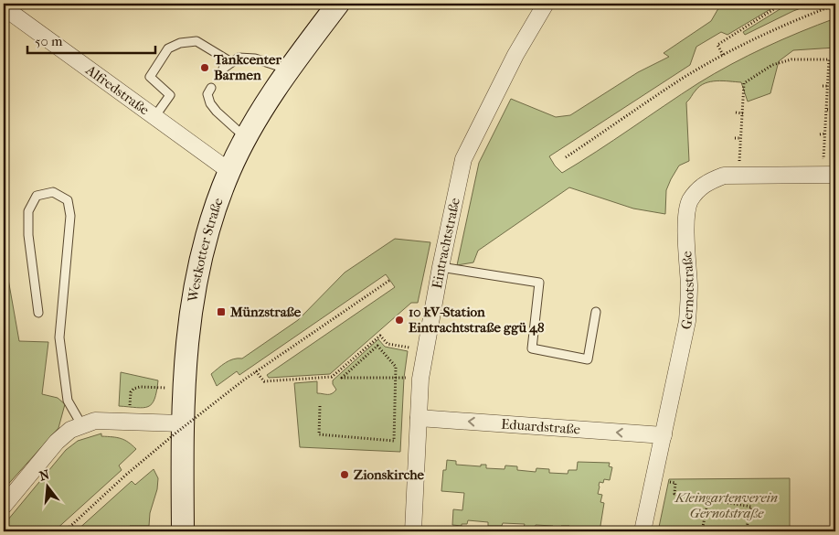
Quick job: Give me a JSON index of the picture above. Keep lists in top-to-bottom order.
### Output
{
  "streets": {
    "main road": ["Westkotter Straße"],
    "street": [
      "Alfredstraße",
      "Eintrachtstraße",
      "Gernotstraße",
      "Eduardstraße"
    ]
  },
  "crossings": [
    ["Alfredstraße", "Westkotter Straße"],
    ["Eintrachtstraße", "Eduardstraße"],
    ["Gernotstraße", "Eduardstraße"]
  ],
  "one_way": ["Eduardstraße"],
  "parks": ["Kleingartenverein Gernotstraße"],
  "places": {
    "other": ["Tankcenter Barmen", "10 kV-Station Eintrachtstraße ggü 48", "Zionskirche"],
    "transit": ["Münzstraße"]
  },
  "scale_bar": "50 m",
  "north": "top"
}
